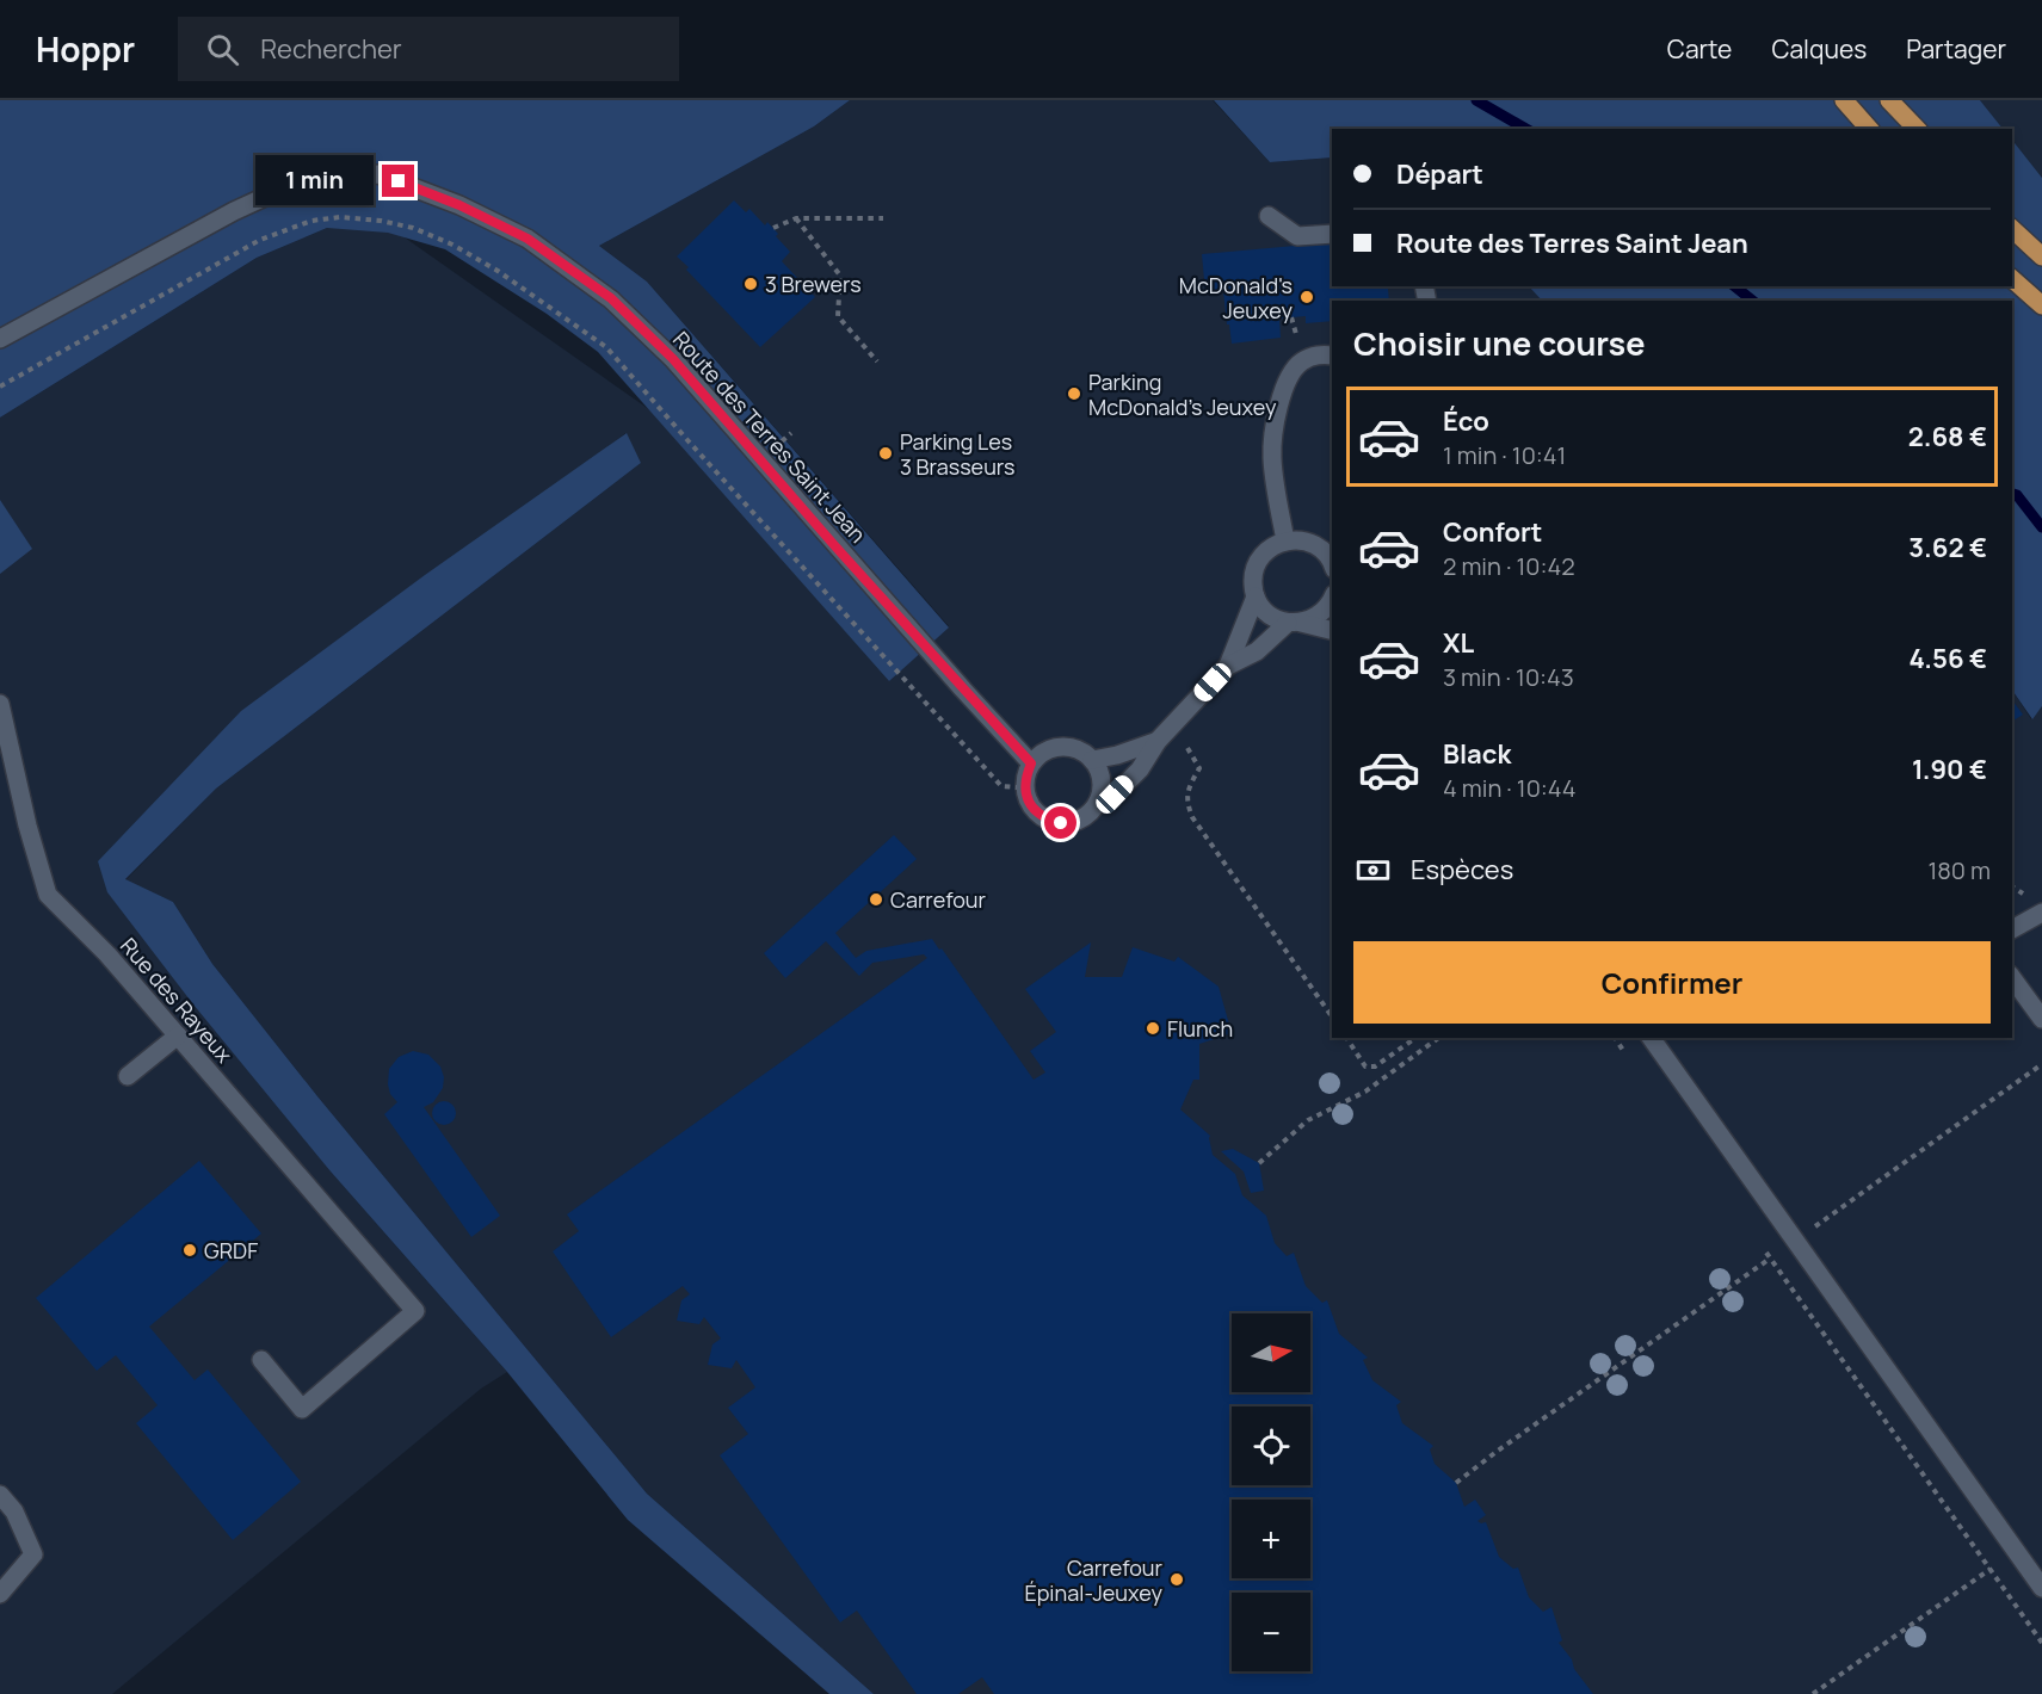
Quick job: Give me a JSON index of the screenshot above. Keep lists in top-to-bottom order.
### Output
{
  "streets": {
    "street": ["Route des Terres Saint Jean", "Rue des Rayeux"]
  },
  "places": [
    "3 Brewers",
    "McDonald's Jeuxey",
    "Parking McDonald's Jeuxey",
    "Parking Les 3 Brasseurs",
    "Carrefour",
    "Flunch",
    "GRDF",
    "Carrefour Épinal-Jeuxey"
  ],
  "north": "right",
  "page": {
    "header": "Hoppr",
    "search": "Rechercher",
    "nav": ["Carte", "Calques", "Partager"],
    "banner": ["Départ", "Route des Terres Saint Jean"],
    "bubble": "1 min",
    "heading": "Choisir une course",
    "list": [
      {
        "name": "Éco",
        "note": "1 min · 10:41",
        "value": "2.68 €"
      },
      {
        "name": "Confort",
        "note": "2 min · 10:42",
        "value": "3.62 €"
      },
      {
        "name": "XL",
        "note": "3 min · 10:43",
        "value": "4.56 €"
      },
      {
        "name": "Black",
        "note": "4 min · 10:44",
        "value": "1.90 €"
      }
    ],
    "pay": ["Espèces", "180 m"],
    "buttons": "Confirmer",
    "map_buttons": ["+", "−"]
  }
}
